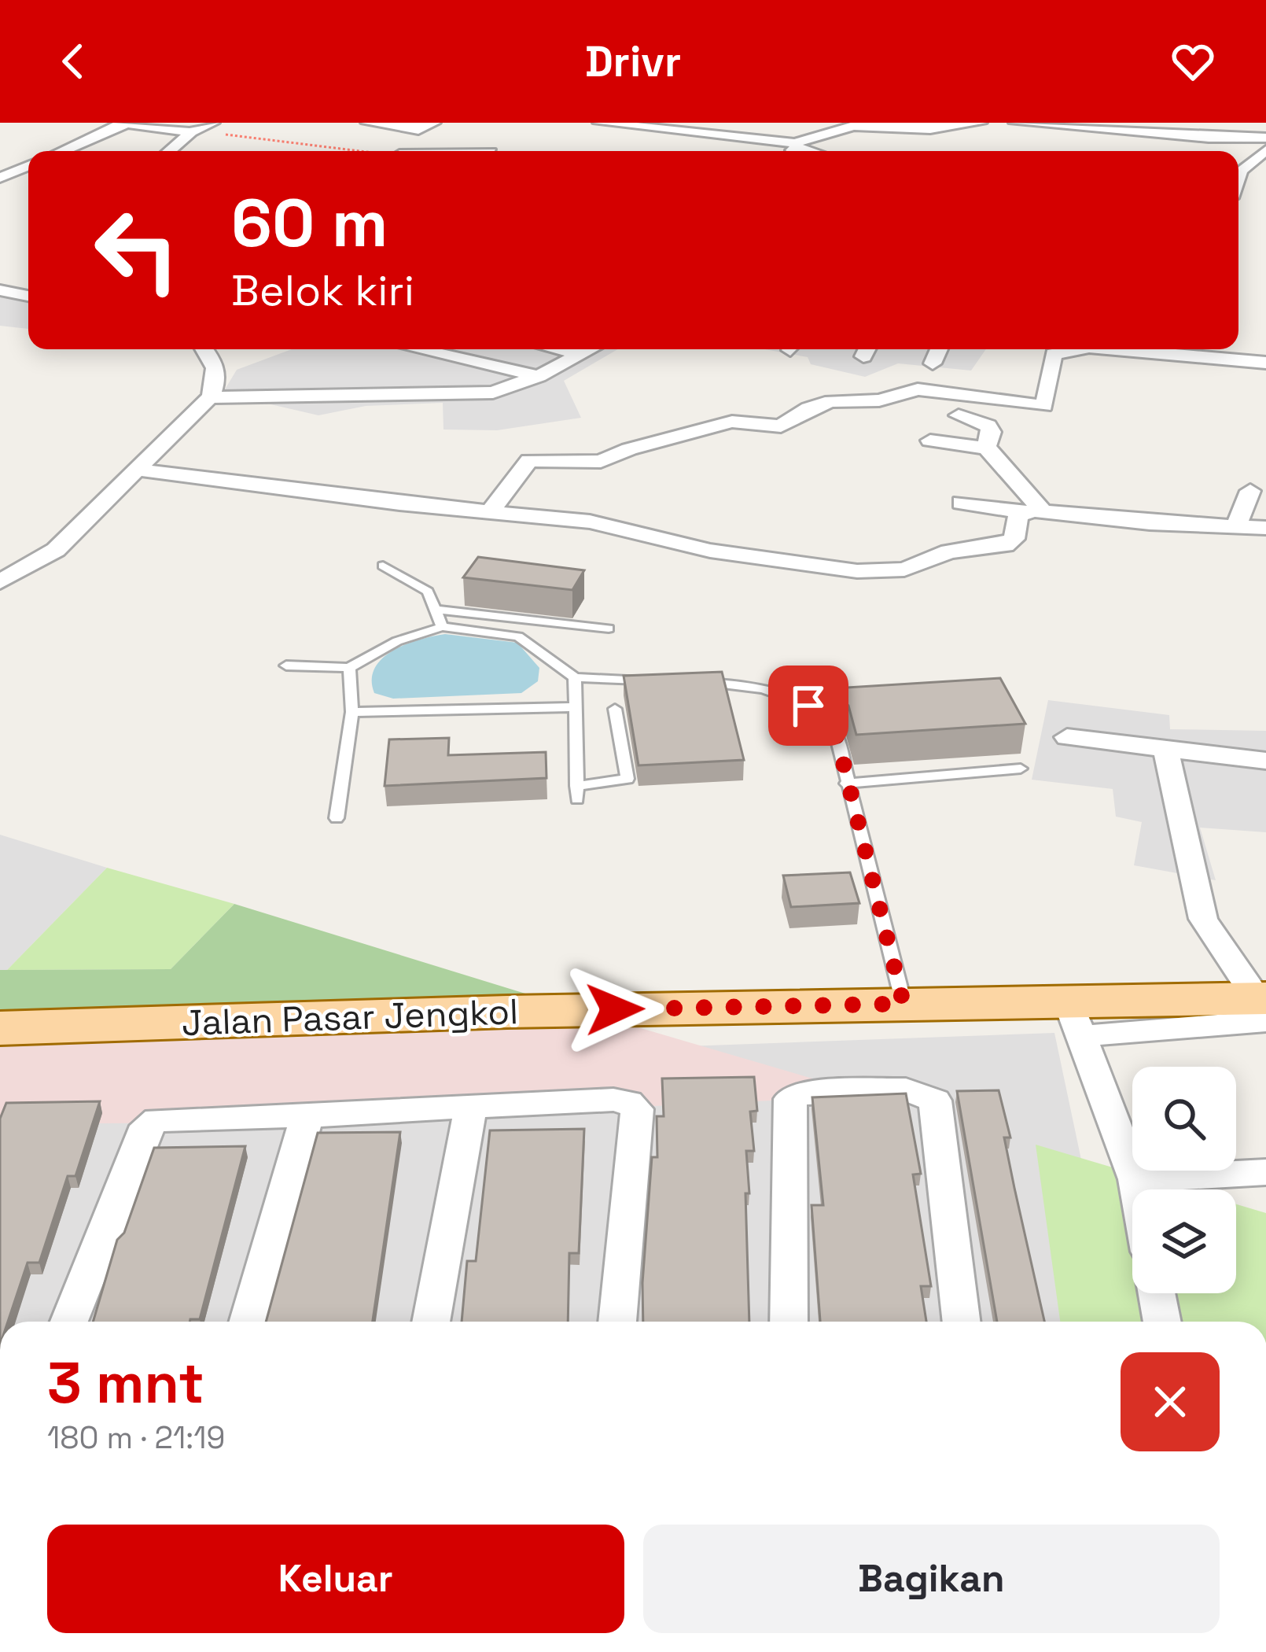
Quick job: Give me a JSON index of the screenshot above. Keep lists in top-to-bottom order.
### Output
{
  "streets": {
    "main road": ["Jalan Pasar Jengkol"]
  },
  "page": {
    "header": "Drivr",
    "turn": ["60 m", "Belok kiri"],
    "heading": ["3 mnt", "180 m · 21:19"],
    "buttons": ["Keluar", "Bagikan"]
  }
}
